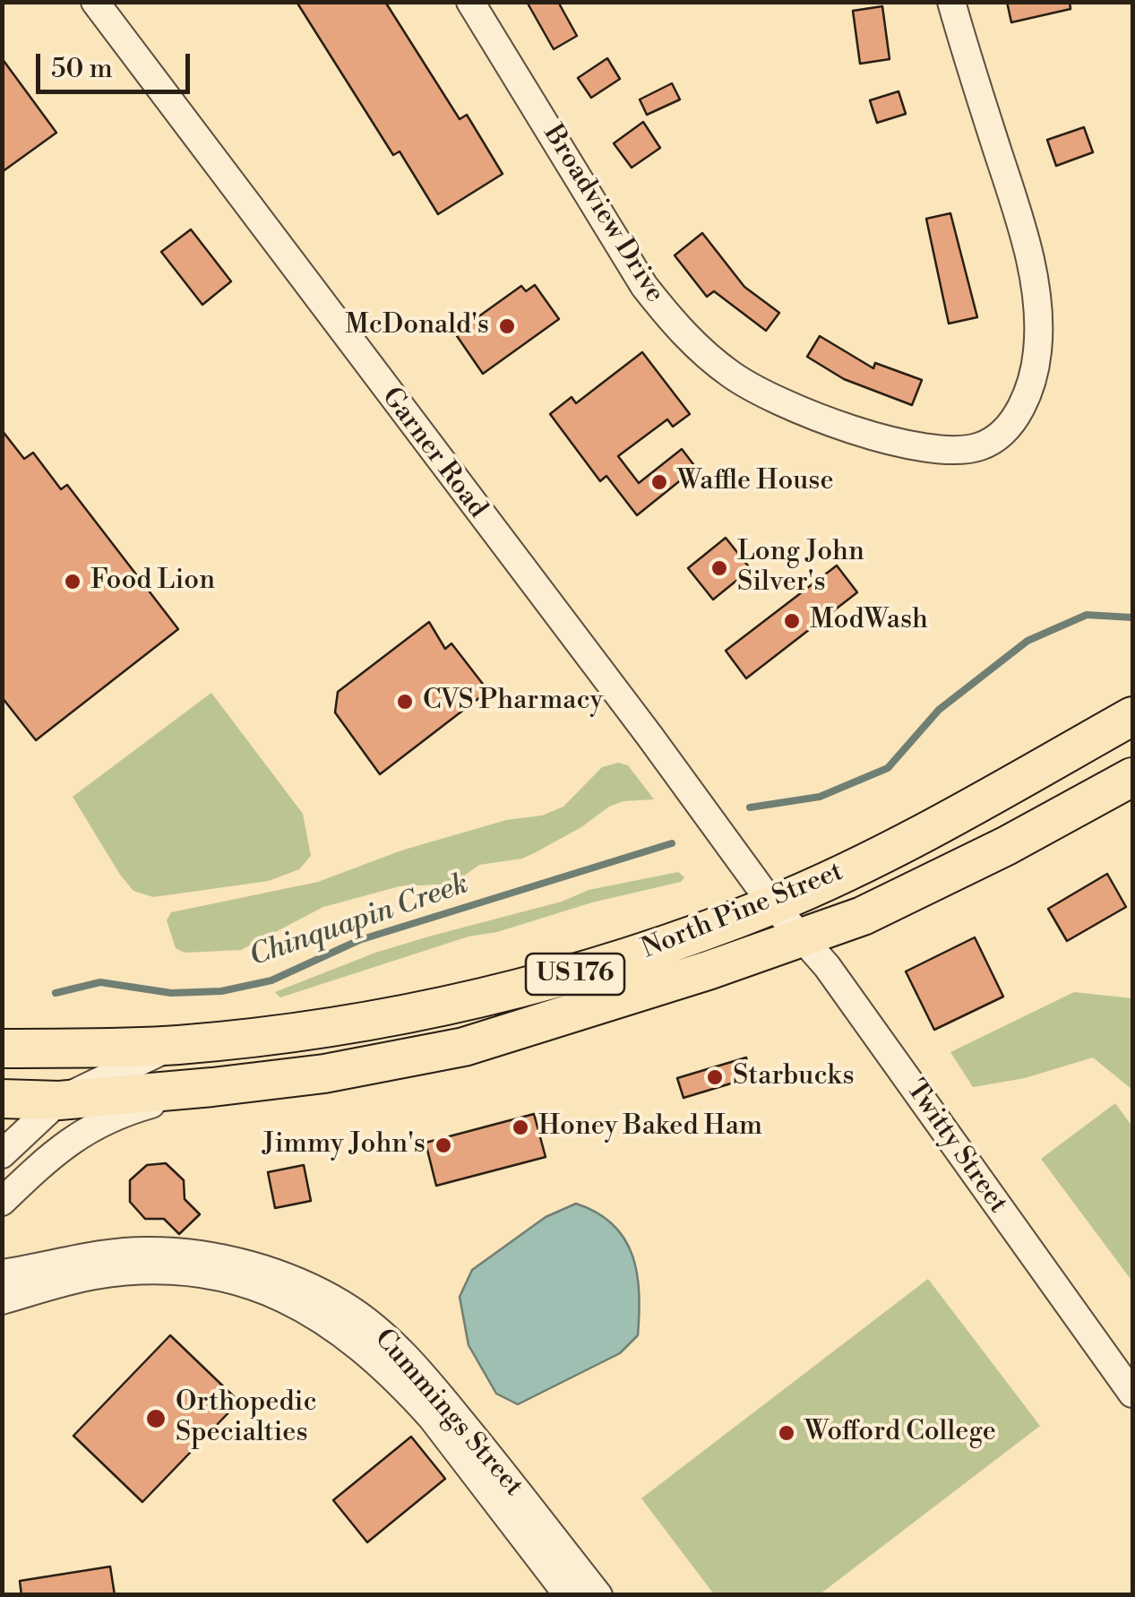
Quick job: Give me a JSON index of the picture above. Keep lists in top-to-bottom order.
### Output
{
  "streets": {
    "highway": ["North Pine Street", "US 176"],
    "street": [
      "Broadview Drive",
      "Garner Road",
      "Twitty Street",
      "Cummings Street"
    ]
  },
  "crossings": [
    ["Garner Road", "North Pine Street"],
    ["Garner Road", "Twitty Street"],
    ["North Pine Street", "Twitty Street"]
  ],
  "water": ["Chinquapin Creek"],
  "places": [
    "McDonald's",
    "Waffle House",
    "Long John Silver's",
    "Food Lion",
    "ModWash",
    "CVS Pharmacy",
    "Starbucks",
    "Honey Baked Ham",
    "Jimmy John's",
    "Orthopedic Specialties",
    "Wofford College"
  ],
  "scale_bar": "50 m"
}
